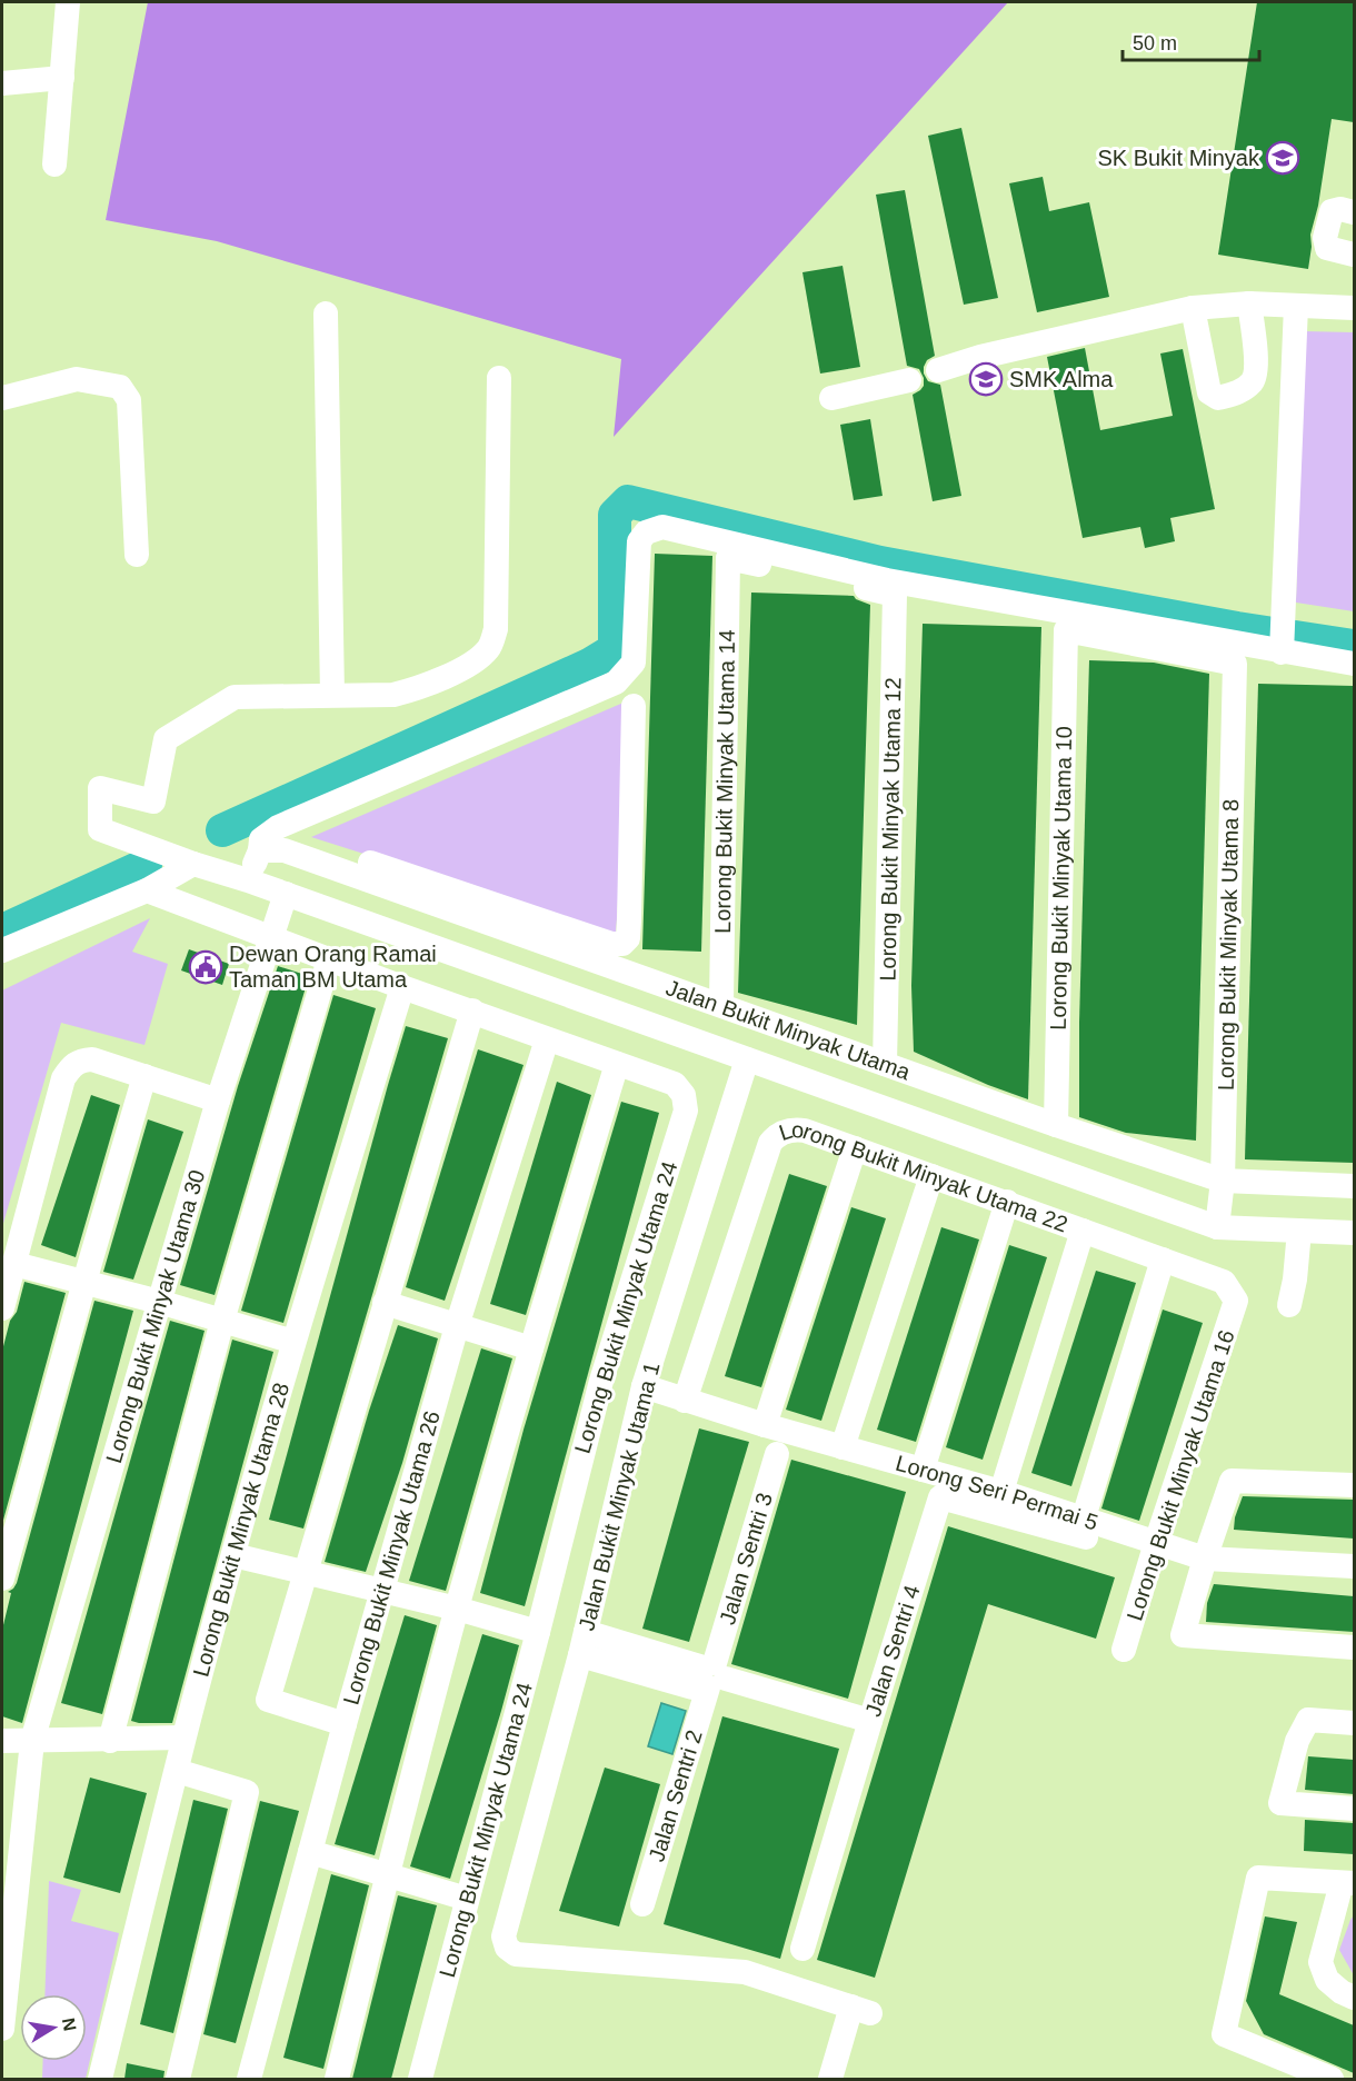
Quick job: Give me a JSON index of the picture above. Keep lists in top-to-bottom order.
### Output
{
  "streets": {
    "street": [
      "Lorong Bukit Minyak Utama 14",
      "Lorong Bukit Minyak Utama 12",
      "Lorong Bukit Minyak Utama 10",
      "Lorong Bukit Minyak Utama 8",
      "Jalan Bukit Minyak Utama",
      "Lorong Bukit Minyak Utama 22",
      "Lorong Bukit Minyak Utama 24",
      "Lorong Bukit Minyak Utama 30",
      "Lorong Bukit Minyak Utama 16",
      "Lorong Seri Permai 5",
      "Jalan Bukit Minyak Utama 1",
      "Lorong Bukit Minyak Utama 28",
      "Lorong Bukit Minyak Utama 26",
      "Jalan Sentri 3",
      "Jalan Sentri 4",
      "Jalan Sentri 2"
    ]
  },
  "crossings": [
    ["Lorong Bukit Minyak Utama 14", "Lorong Bukit Minyak Utama 12"],
    ["Lorong Bukit Minyak Utama 14", "Jalan Bukit Minyak Utama"],
    ["Lorong Bukit Minyak Utama 12", "Jalan Bukit Minyak Utama"],
    ["Lorong Bukit Minyak Utama 10", "Lorong Bukit Minyak Utama 8"],
    ["Lorong Bukit Minyak Utama 10", "Jalan Bukit Minyak Utama"],
    ["Lorong Bukit Minyak Utama 8", "Jalan Bukit Minyak Utama"],
    ["Jalan Bukit Minyak Utama", "Lorong Bukit Minyak Utama 30"],
    ["Jalan Bukit Minyak Utama", "Jalan Bukit Minyak Utama 1"],
    ["Lorong Bukit Minyak Utama 22", "Lorong Bukit Minyak Utama 16"],
    ["Lorong Bukit Minyak Utama 22", "Lorong Seri Permai 5"],
    ["Lorong Bukit Minyak Utama 24", "Lorong Bukit Minyak Utama 30"],
    ["Lorong Bukit Minyak Utama 24", "Lorong Seri Permai 5"],
    ["Lorong Bukit Minyak Utama 24", "Lorong Bukit Minyak Utama 28"],
    ["Lorong Bukit Minyak Utama 24", "Lorong Bukit Minyak Utama 26"],
    ["Lorong Bukit Minyak Utama 16", "Lorong Seri Permai 5"],
    ["Lorong Seri Permai 5", "Jalan Bukit Minyak Utama 1"],
    ["Lorong Seri Permai 5", "Jalan Sentri 4"],
    ["Jalan Sentri 3", "Jalan Sentri 2"]
  ],
  "places": {
    "school or university": ["SK Bukit Minyak", "SMK Alma"],
    "public building": ["Dewan Orang Ramai Taman BM Utama"]
  },
  "scale_bar": "50 m",
  "north": "right"
}
